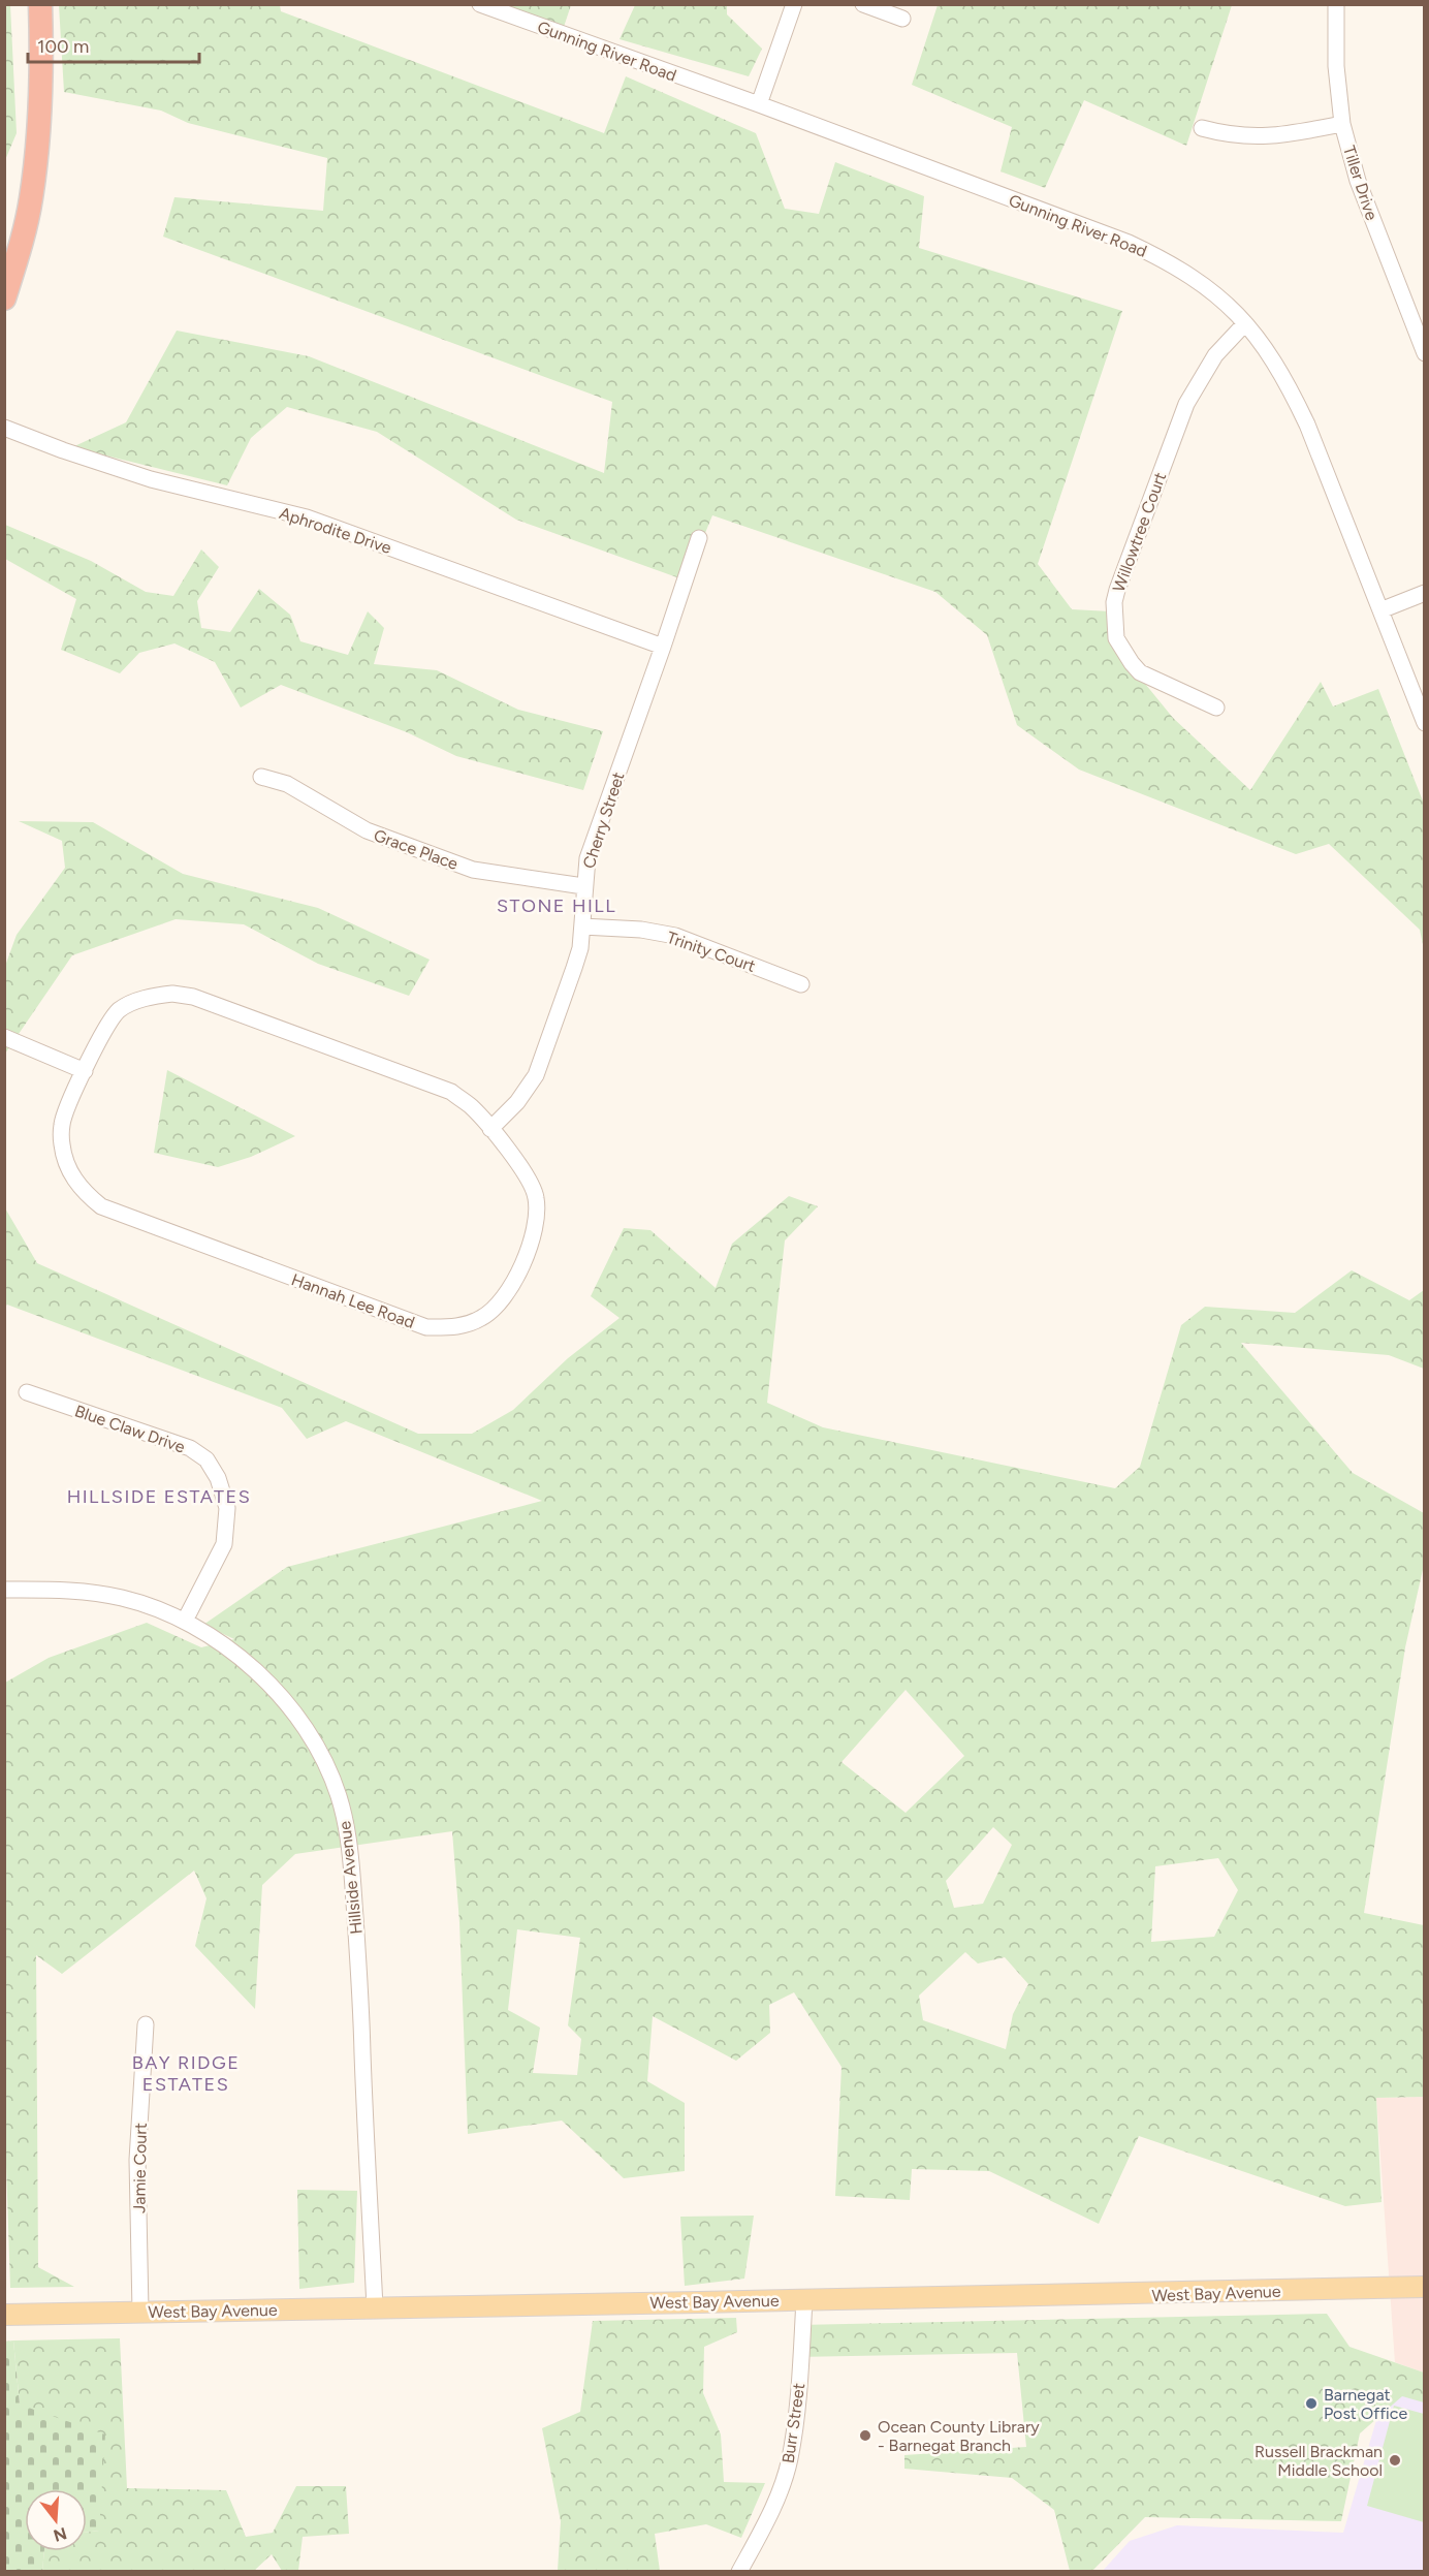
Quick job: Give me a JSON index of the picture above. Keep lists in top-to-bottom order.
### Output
{
  "streets": {
    "main road": ["West Bay Avenue"],
    "street": [
      "Gunning River Road",
      "Tiller Drive",
      "Aphrodite Drive",
      "Willowtree Court",
      "Cherry Street",
      "Grace Place",
      "Trinity Court",
      "Hannah Lee Road",
      "Blue Claw Drive",
      "Hillside Avenue",
      "Jamie Court",
      "Burr Street"
    ]
  },
  "crossings": [
    ["Gunning River Road", "Willowtree Court"],
    ["Aphrodite Drive", "Cherry Street"],
    ["Cherry Street", "Grace Place"],
    ["Cherry Street", "Trinity Court"],
    ["Cherry Street", "Hannah Lee Road"],
    ["Blue Claw Drive", "Hillside Avenue"],
    ["Hillside Avenue", "West Bay Avenue"],
    ["Jamie Court", "West Bay Avenue"],
    ["West Bay Avenue", "Burr Street"]
  ],
  "districts": ["STONE HILL", "HILLSIDE ESTATES", "BAY RIDGE ESTATES"],
  "places": ["Barnegat Post Office", "Ocean County Library - Barnegat Branch", "Russell Brackman Middle School"],
  "scale_bar": "100 m",
  "north": "bottom"
}
